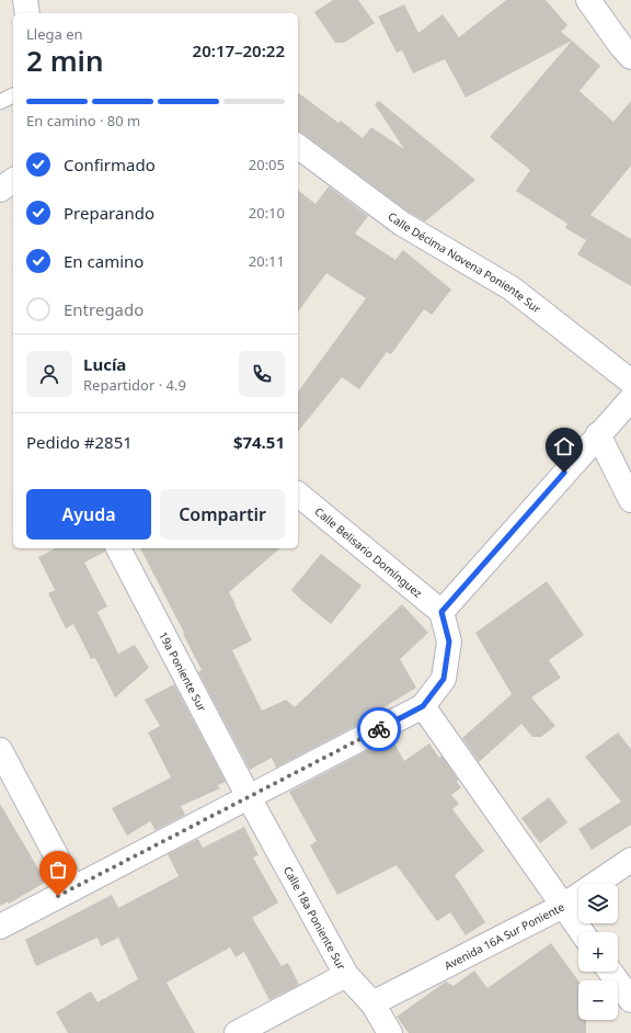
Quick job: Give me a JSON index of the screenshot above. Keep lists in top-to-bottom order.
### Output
{
  "streets": {
    "street": [
      "Calle Décima Novena Poniente Sur",
      "Calle Belisario Domínguez",
      "19a Poniente Sur",
      "Calle 18a Poniente Sur",
      "Avenida 16A Sur Poniente"
    ]
  },
  "crossings": [
    ["19a Poniente Sur", "Calle 18a Poniente Sur"],
    ["Calle 18a Poniente Sur", "Avenida 16A Sur Poniente"]
  ],
  "page": {
    "heading": ["2 min", "Llega en", "20:17–20:22"],
    "panel": [
      "Lucía",
      "Repartidor · 4.9",
      "Pedido #2851",
      "$74.51"
    ],
    "bar": "En camino · 80 m",
    "list": [
      ["Confirmado", "20:05"],
      ["Preparando", "20:10"],
      ["En camino", "20:11"],
      "Entregado"
    ],
    "buttons": ["Ayuda", "Compartir"],
    "map_buttons": ["+", "−"]
  }
}
